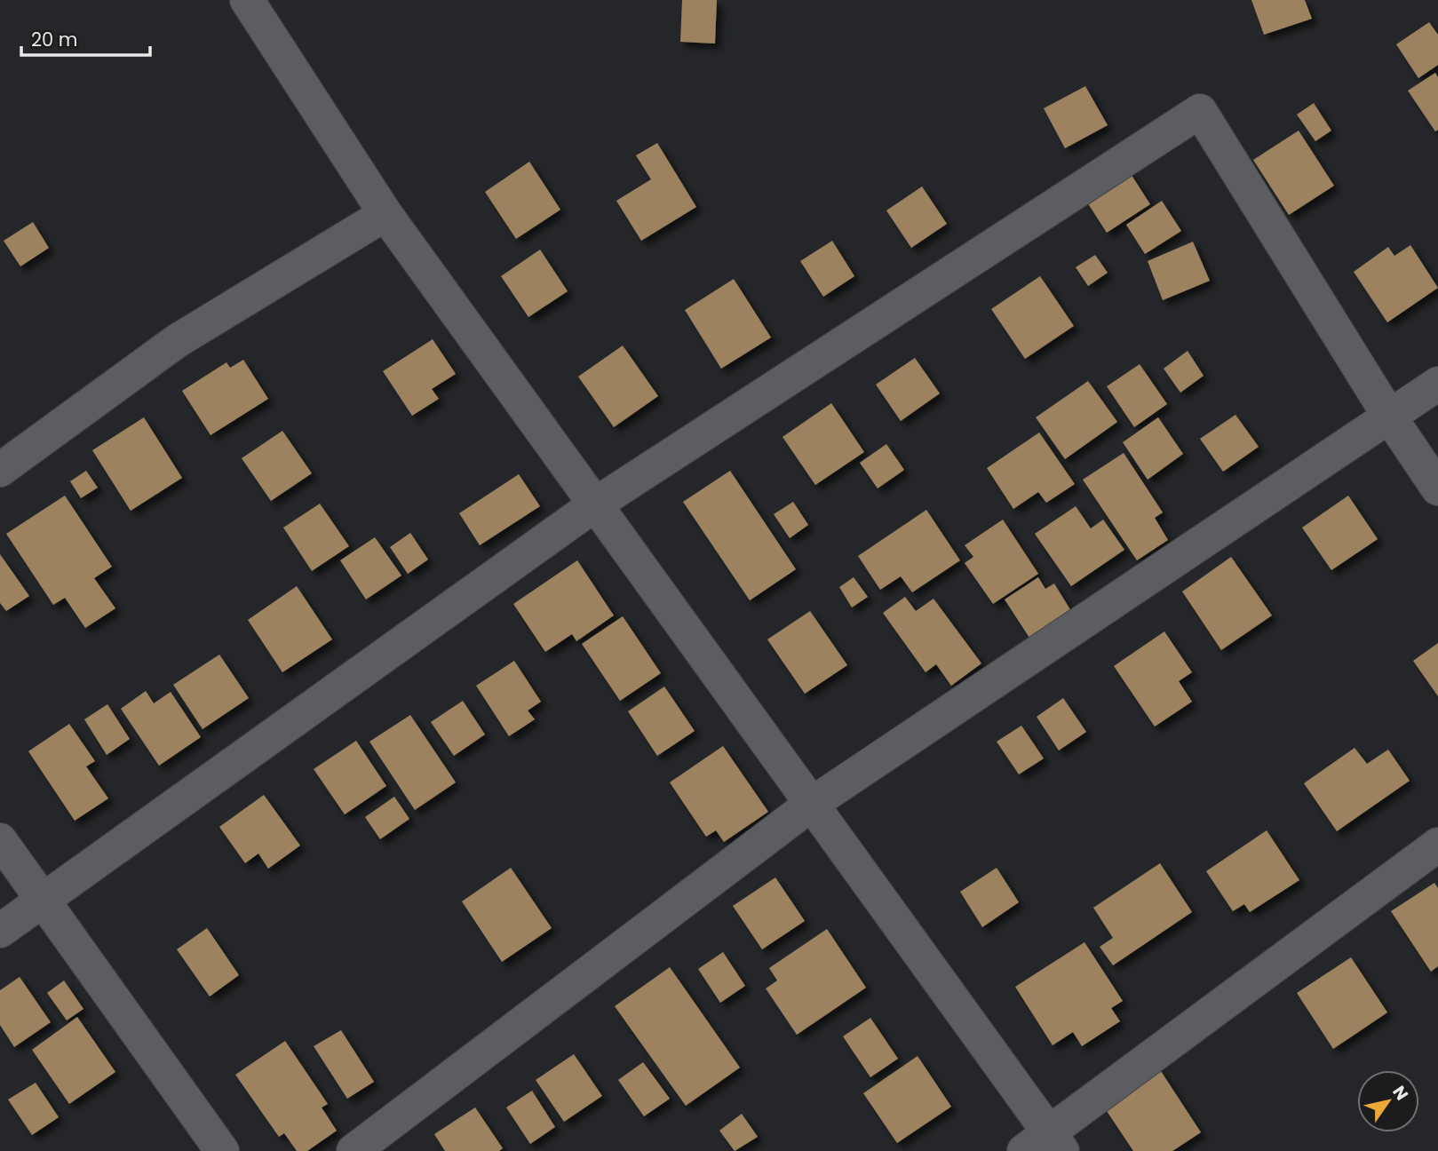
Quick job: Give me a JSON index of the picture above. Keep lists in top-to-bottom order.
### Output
{
  "scale_bar": "20 m",
  "north": "top right"
}
